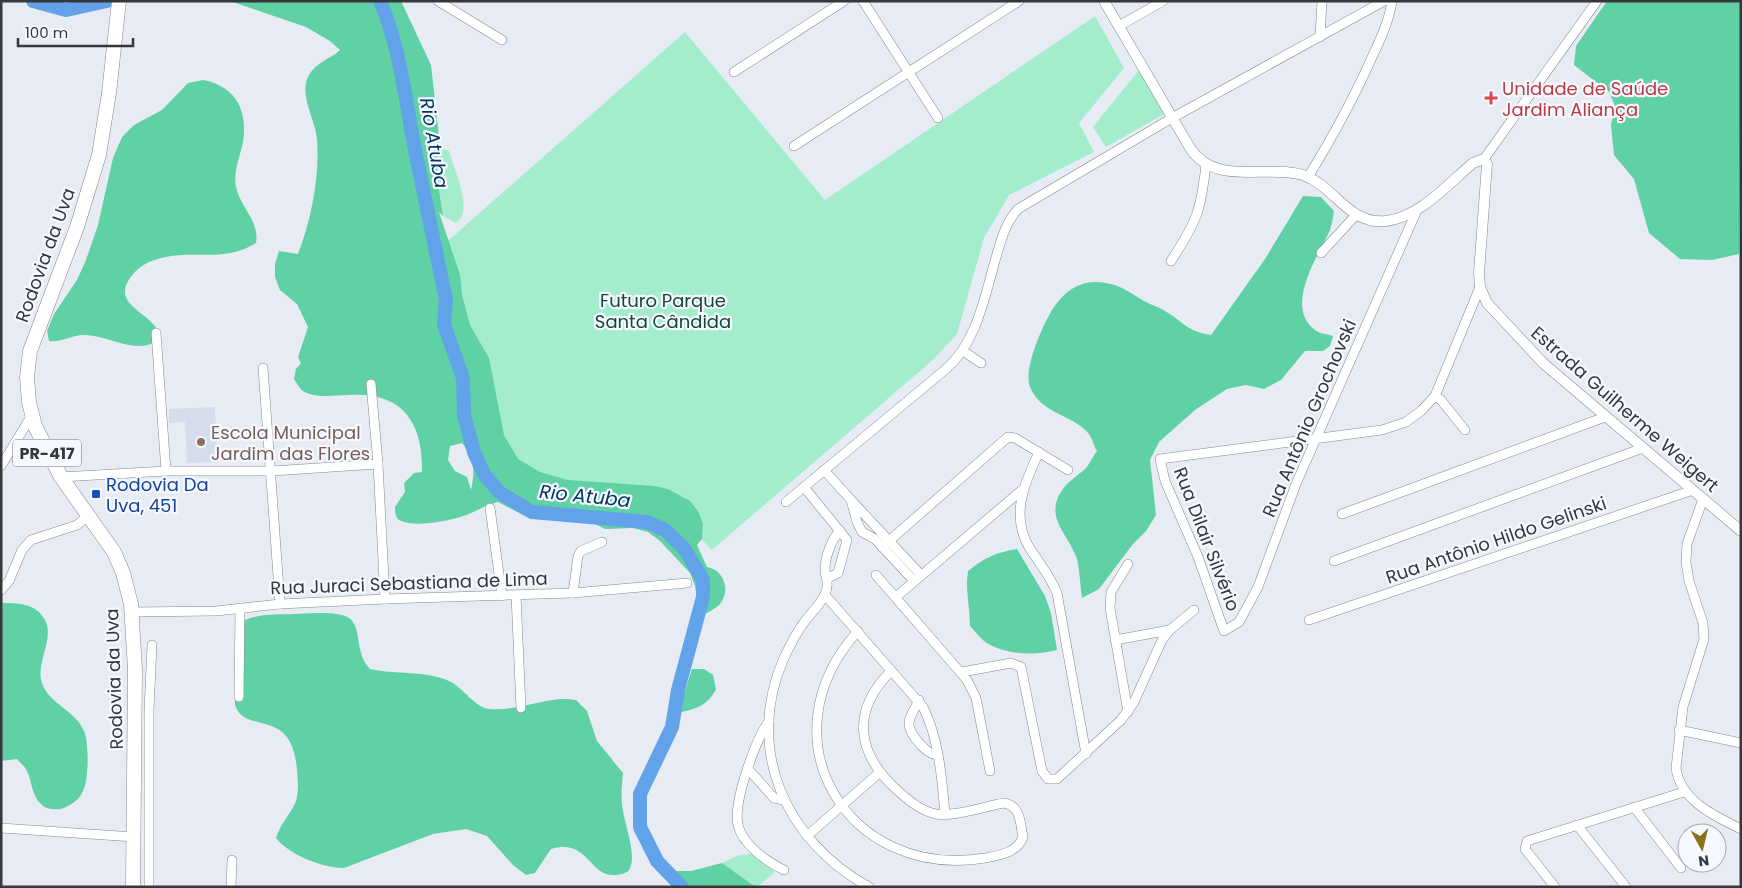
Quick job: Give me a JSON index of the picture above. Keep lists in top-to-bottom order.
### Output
{
  "streets": {
    "highway": ["Rodovia da Uva", "PR-417"],
    "street": [
      "Estrada Guilherme Weigert",
      "Rua Antônio Grochovski",
      "Rua Dilair Silvério",
      "Rua Antônio Hildo Gelinski",
      "Rua Juraci Sebastiana de Lima"
    ]
  },
  "crossings": [
    ["Rodovia da Uva", "Rua Juraci Sebastiana de Lima"],
    ["Estrada Guilherme Weigert", "Rua Antônio Hildo Gelinski"],
    ["Rua Antônio Grochovski", "Rua Dilair Silvério"]
  ],
  "water": ["Rio Atuba"],
  "parks": ["Futuro Parque Santa Cândida"],
  "places": {
    "health": ["Unidade de Saúde Jardim Aliança"],
    "other": ["Escola Municipal Jardim das Flores"],
    "transit": ["Rodovia Da Uva, 451"]
  },
  "scale_bar": "100 m",
  "north": "bottom"
}
